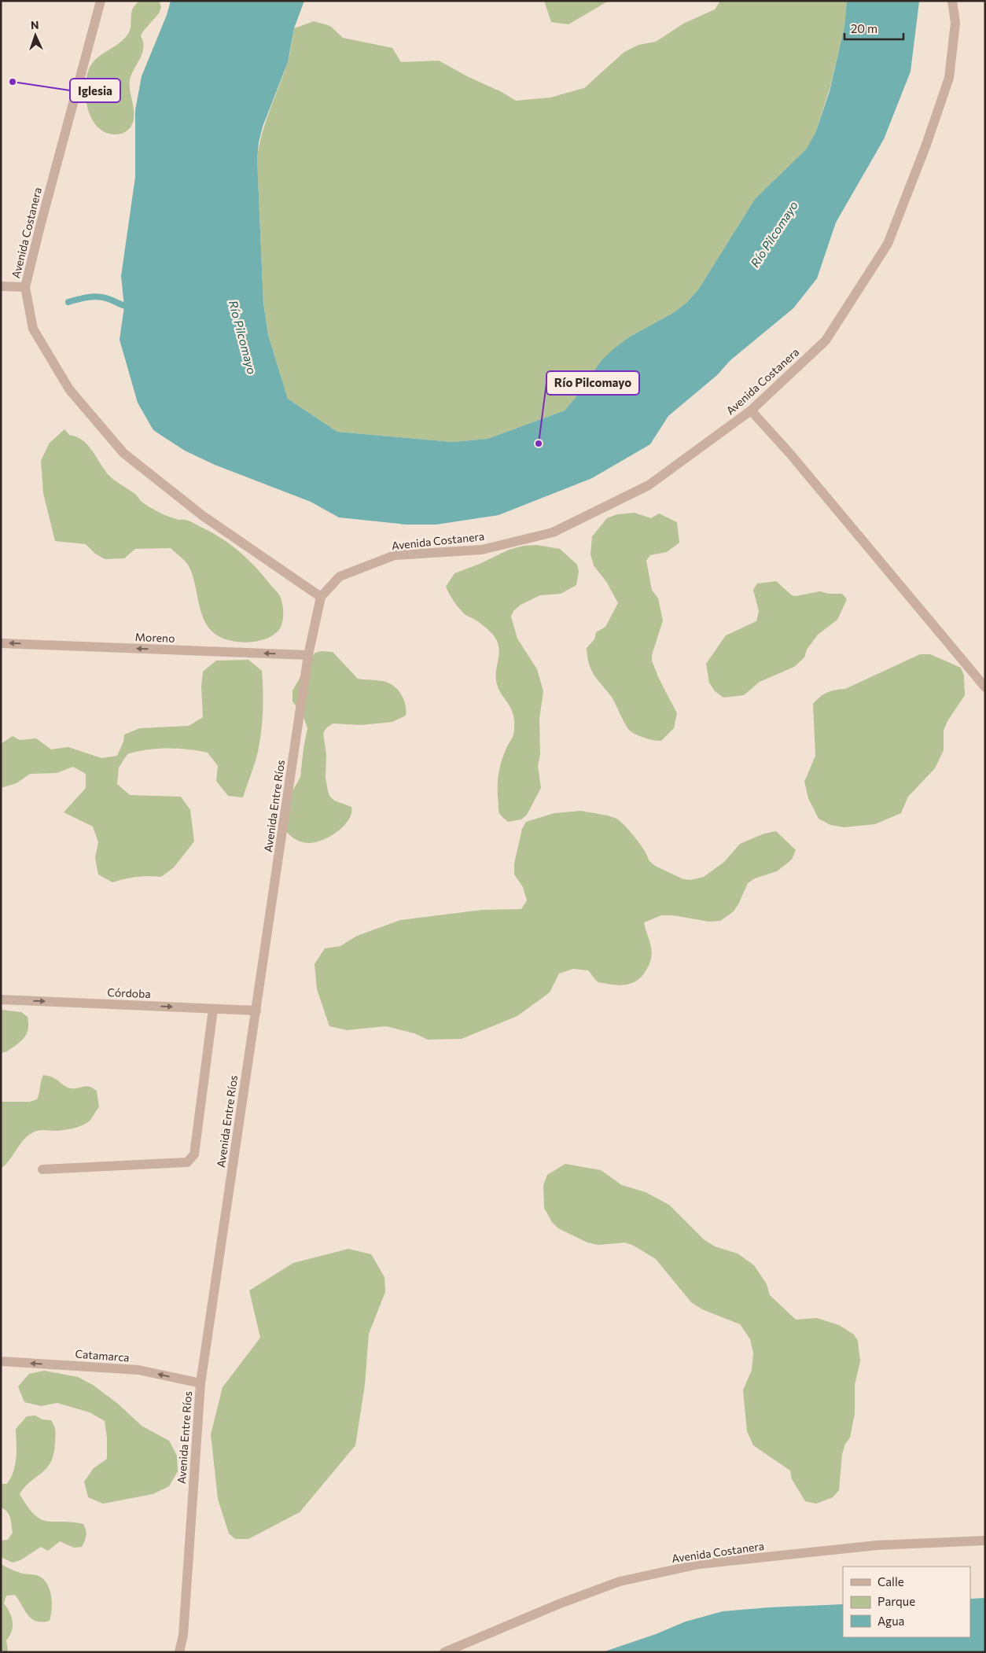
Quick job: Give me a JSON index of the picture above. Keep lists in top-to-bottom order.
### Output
{
  "streets": {
    "street": [
      "Avenida Costanera",
      "Moreno",
      "Avenida Entre Ríos",
      "Córdoba",
      "Catamarca"
    ]
  },
  "crossings": [
    ["Avenida Costanera", "Avenida Entre Ríos"],
    ["Moreno", "Avenida Entre Ríos"],
    ["Avenida Entre Ríos", "Córdoba"],
    ["Avenida Entre Ríos", "Catamarca"]
  ],
  "one_way": ["Moreno", "Córdoba", "Catamarca"],
  "water": ["Río Pilcomayo"],
  "places": ["Iglesia", "Río Pilcomayo"],
  "legend": ["Calle", "Parque", "Agua"],
  "scale_bar": "20 m",
  "north": "top"
}
